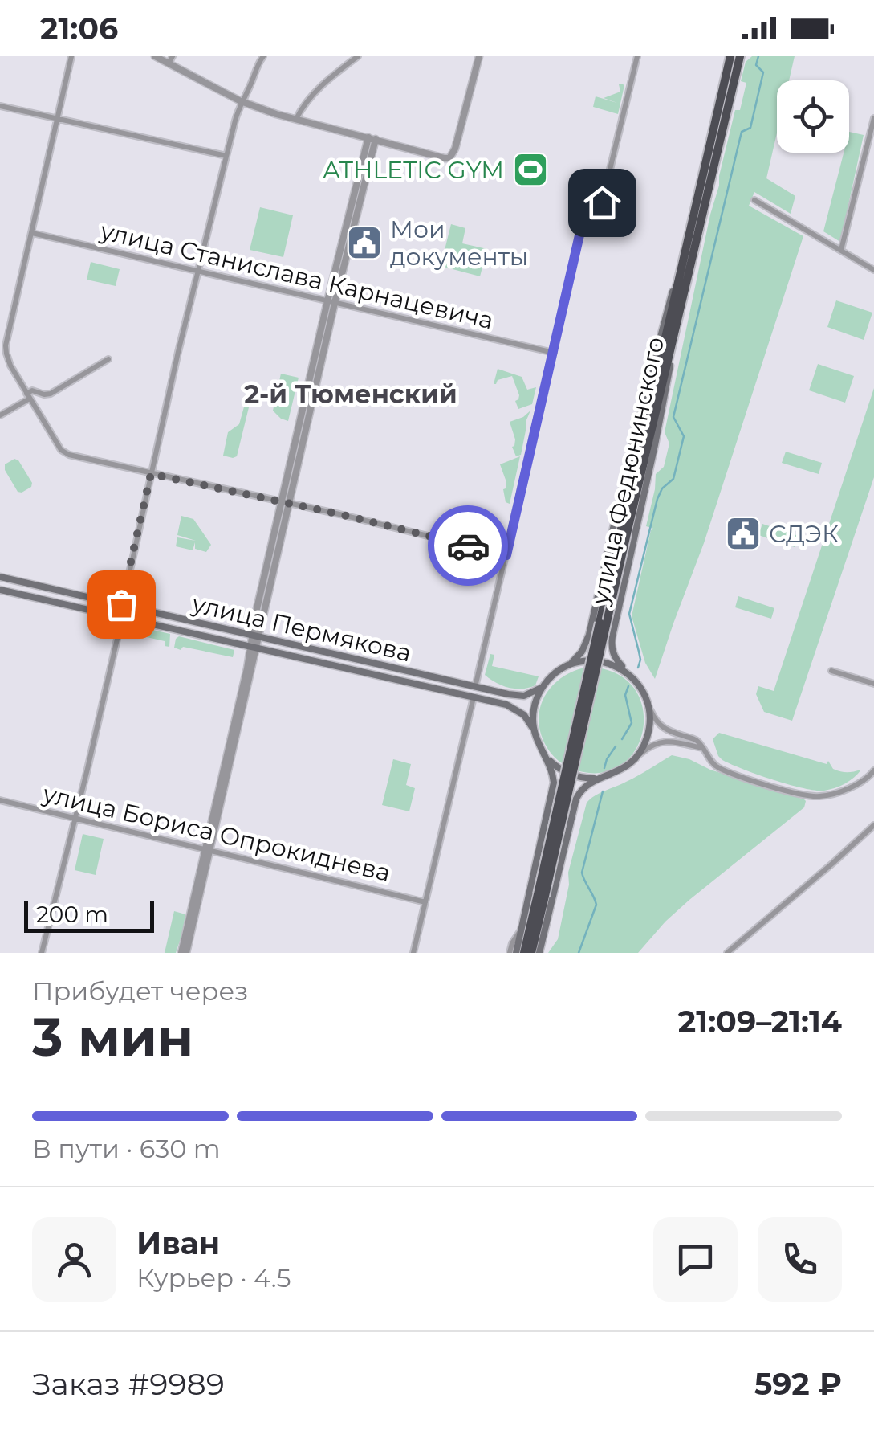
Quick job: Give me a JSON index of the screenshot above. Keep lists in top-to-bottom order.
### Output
{
  "streets": {
    "highway": ["улица Федюнинского"],
    "main road": ["улица Пермякова"],
    "street": ["улица Станислава Карнацевича", "улица Бориса Опрокиднева"]
  },
  "crossings": [
    ["улица Федюнинского", "улица Пермякова"]
  ],
  "districts": ["2-й Тюменский"],
  "places": {
    "sports": ["ATHLETIC GYM"],
    "public building": ["Мои документы", "СДЭК"]
  },
  "scale_bar": "200 m",
  "page": {
    "status": "21:06",
    "scale": "200 m",
    "heading": ["3 мин", "Прибудет через", "21:09–21:14"],
    "panel": [
      "Иван",
      "Курьер · 4.5",
      "Заказ #9989",
      "592 ₽"
    ],
    "bar": "В пути · 630 m"
  }
}
